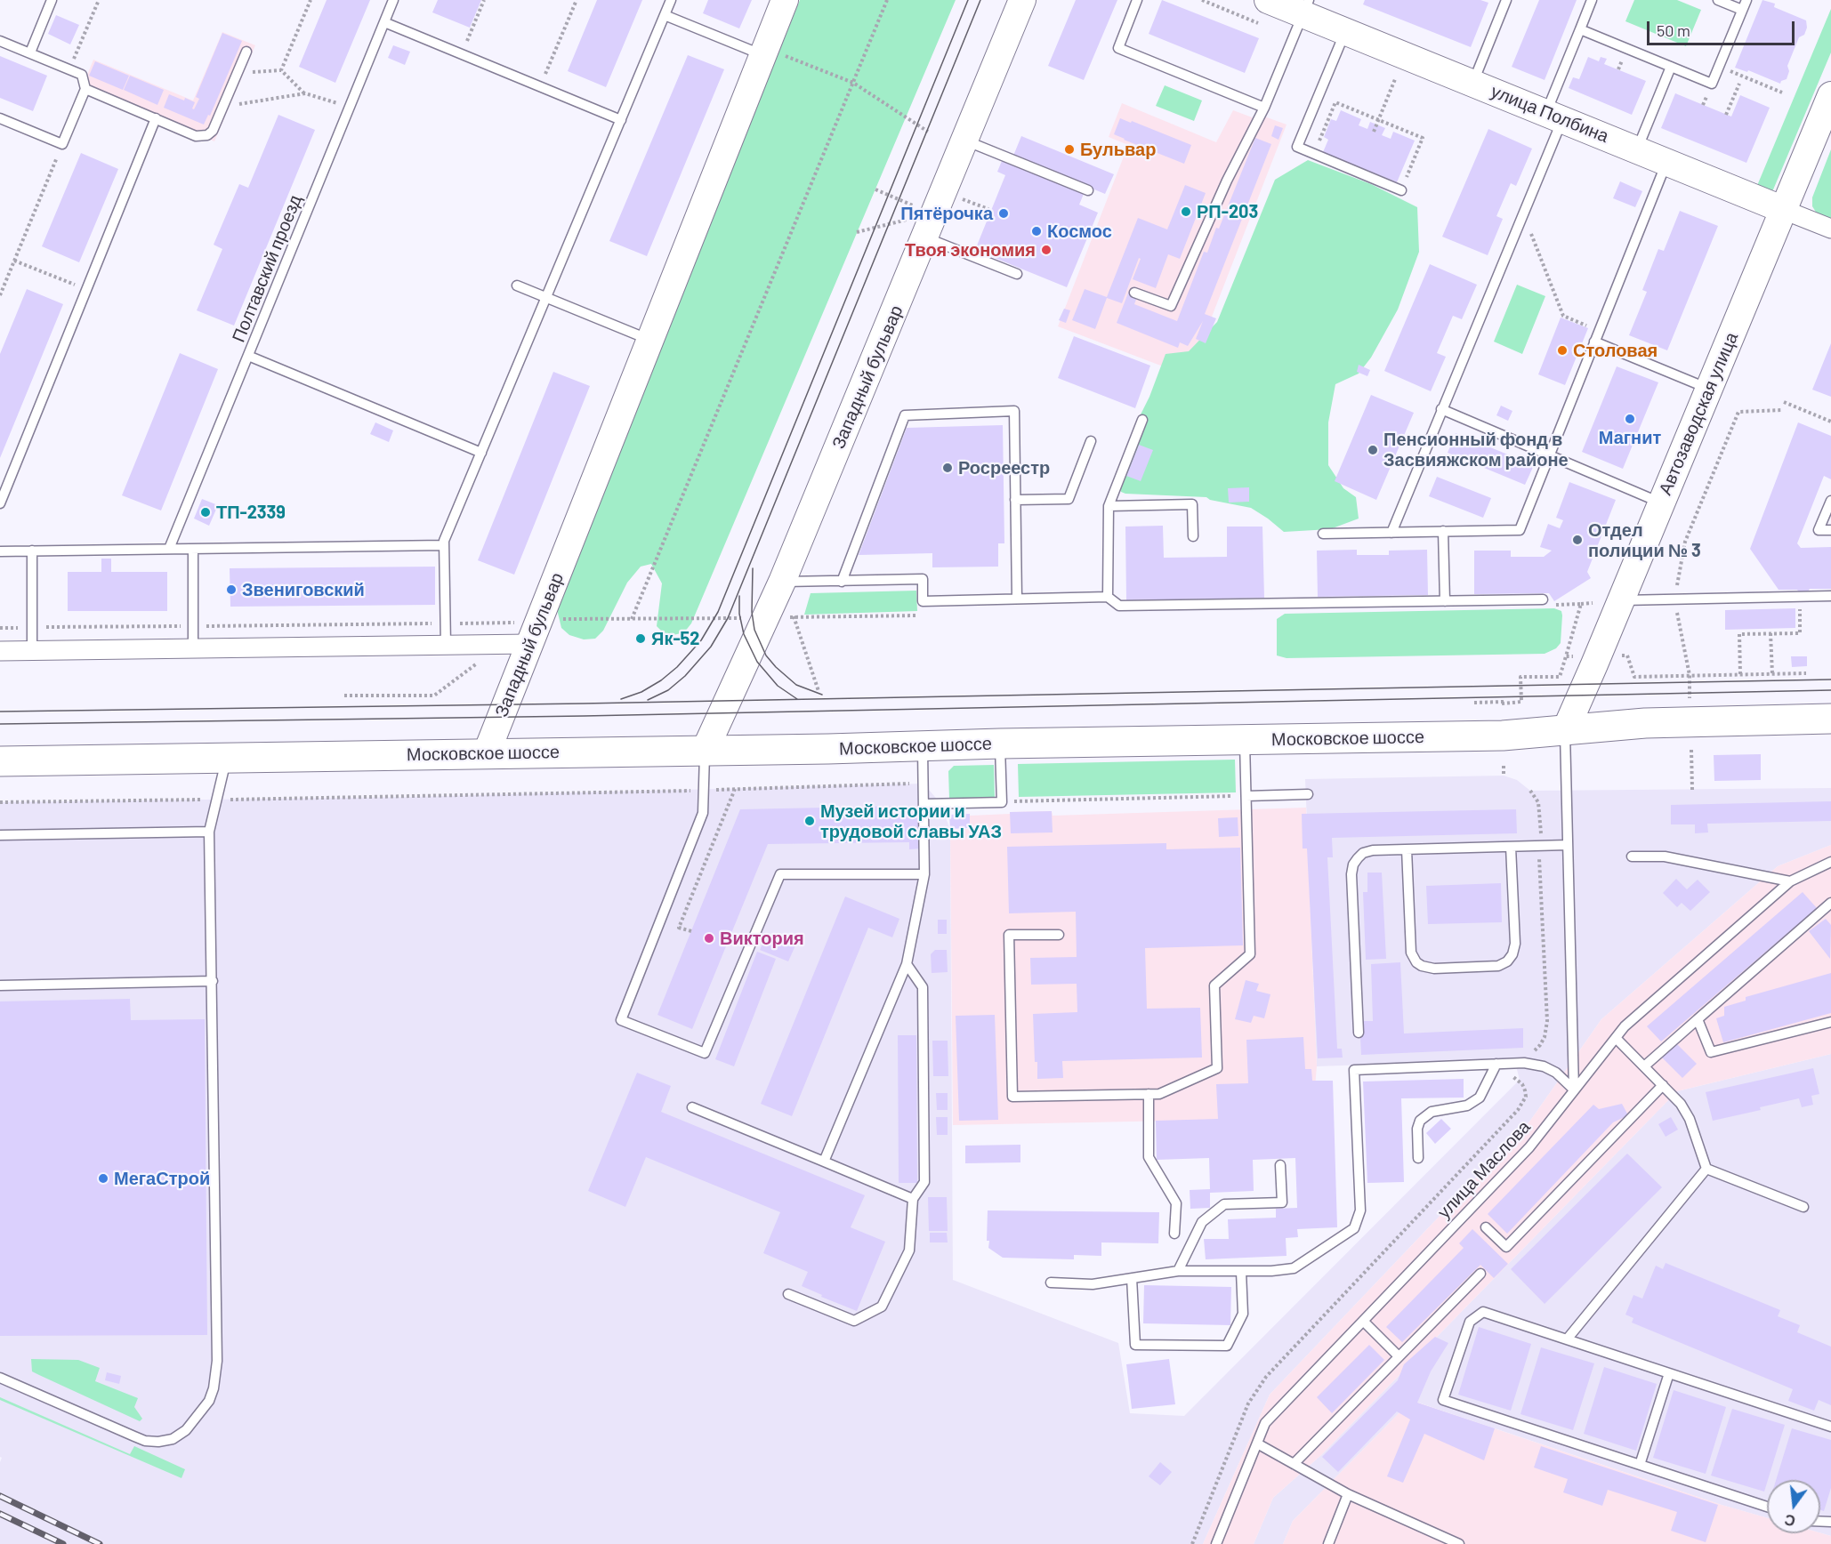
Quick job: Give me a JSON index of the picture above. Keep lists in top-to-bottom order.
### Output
{
  "streets": {
    "main road": ["Московское шоссе"],
    "street": ["улица Полбина", "Западный бульвар", "Автозаводская улица"],
    "lane": ["Полтавский проезд", "улица Маслова"]
  },
  "crossings": [
    ["улица Полбина", "Автозаводская улица"],
    ["Западный бульвар", "Московское шоссе"],
    ["Автозаводская улица", "Московское шоссе"]
  ],
  "places": [
    "Бульвар",
    "РП-203",
    "Пятёрочка",
    "Космос",
    "Твоя экономия",
    "Столовая",
    "Магнит",
    "Пенсионный фонд в Засвияжском районе",
    "Росреестр",
    "ТП-2339",
    "Отдел полиции № 3",
    "Звениговский",
    "Як-52",
    "Музей истории и трудовой славы УАЗ",
    "Виктория",
    "МегаСтрой"
  ],
  "scale_bar": "50 m",
  "north": "bottom"
}
